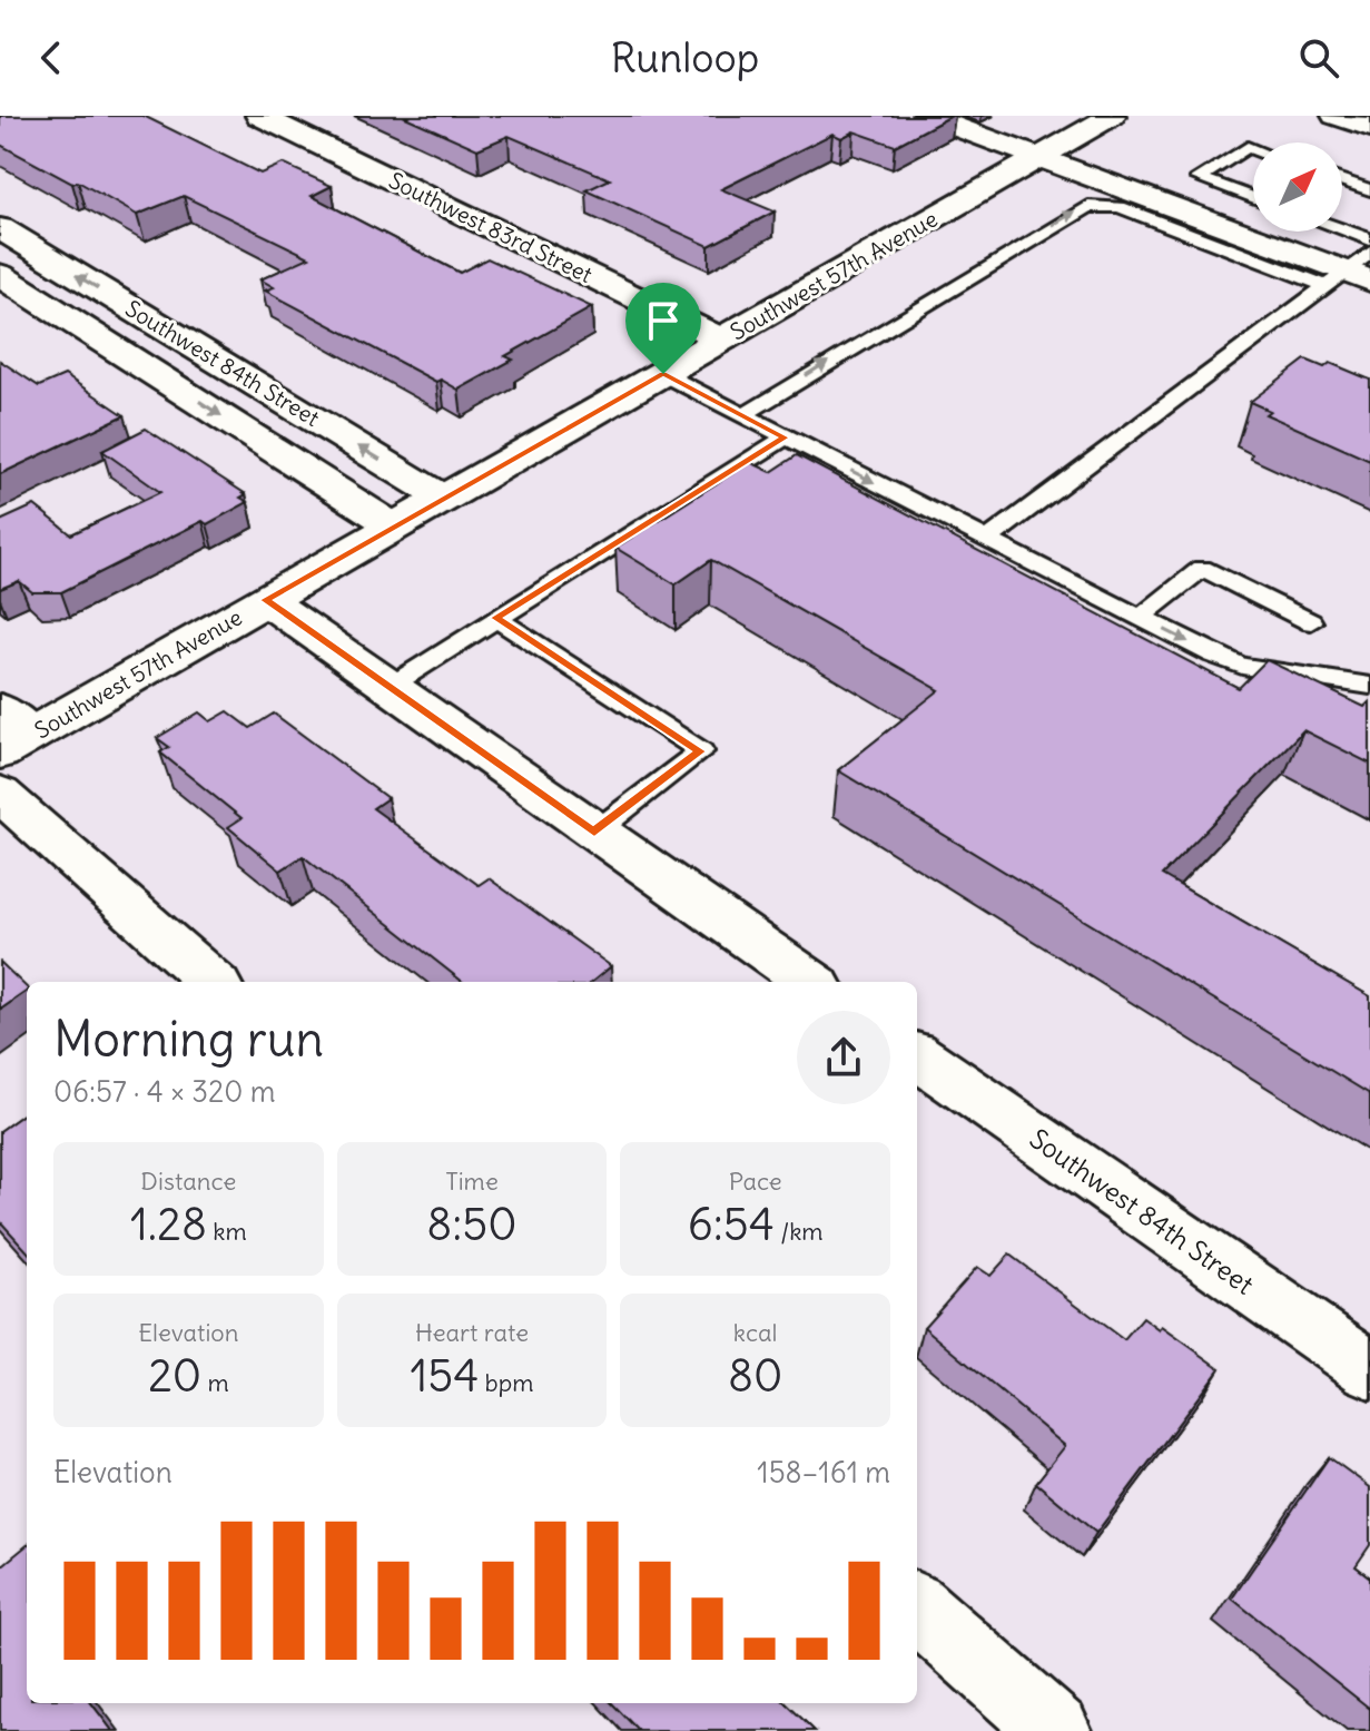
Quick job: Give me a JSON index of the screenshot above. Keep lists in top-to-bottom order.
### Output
{
  "streets": {
    "street": ["Southwest 83rd Street", "Southwest 57th Avenue", "Southwest 84th Street"]
  },
  "crossings": [
    ["Southwest 83rd Street", "Southwest 57th Avenue"],
    ["Southwest 57th Avenue", "Southwest 84th Street"]
  ],
  "north": "top right",
  "page": {
    "header": "Runloop",
    "heading": ["Morning run", "06:57 · 4 × 320 m"],
    "stats": [
      ["Distance", "1.28 km"],
      ["Time", "8:50"],
      ["Pace", "6:54 /km"],
      ["Elevation", "20 m"],
      ["Heart rate", "154 bpm"],
      ["kcal", "80"]
    ],
    "chart": ["Elevation", "158–161 m"]
  }
}
